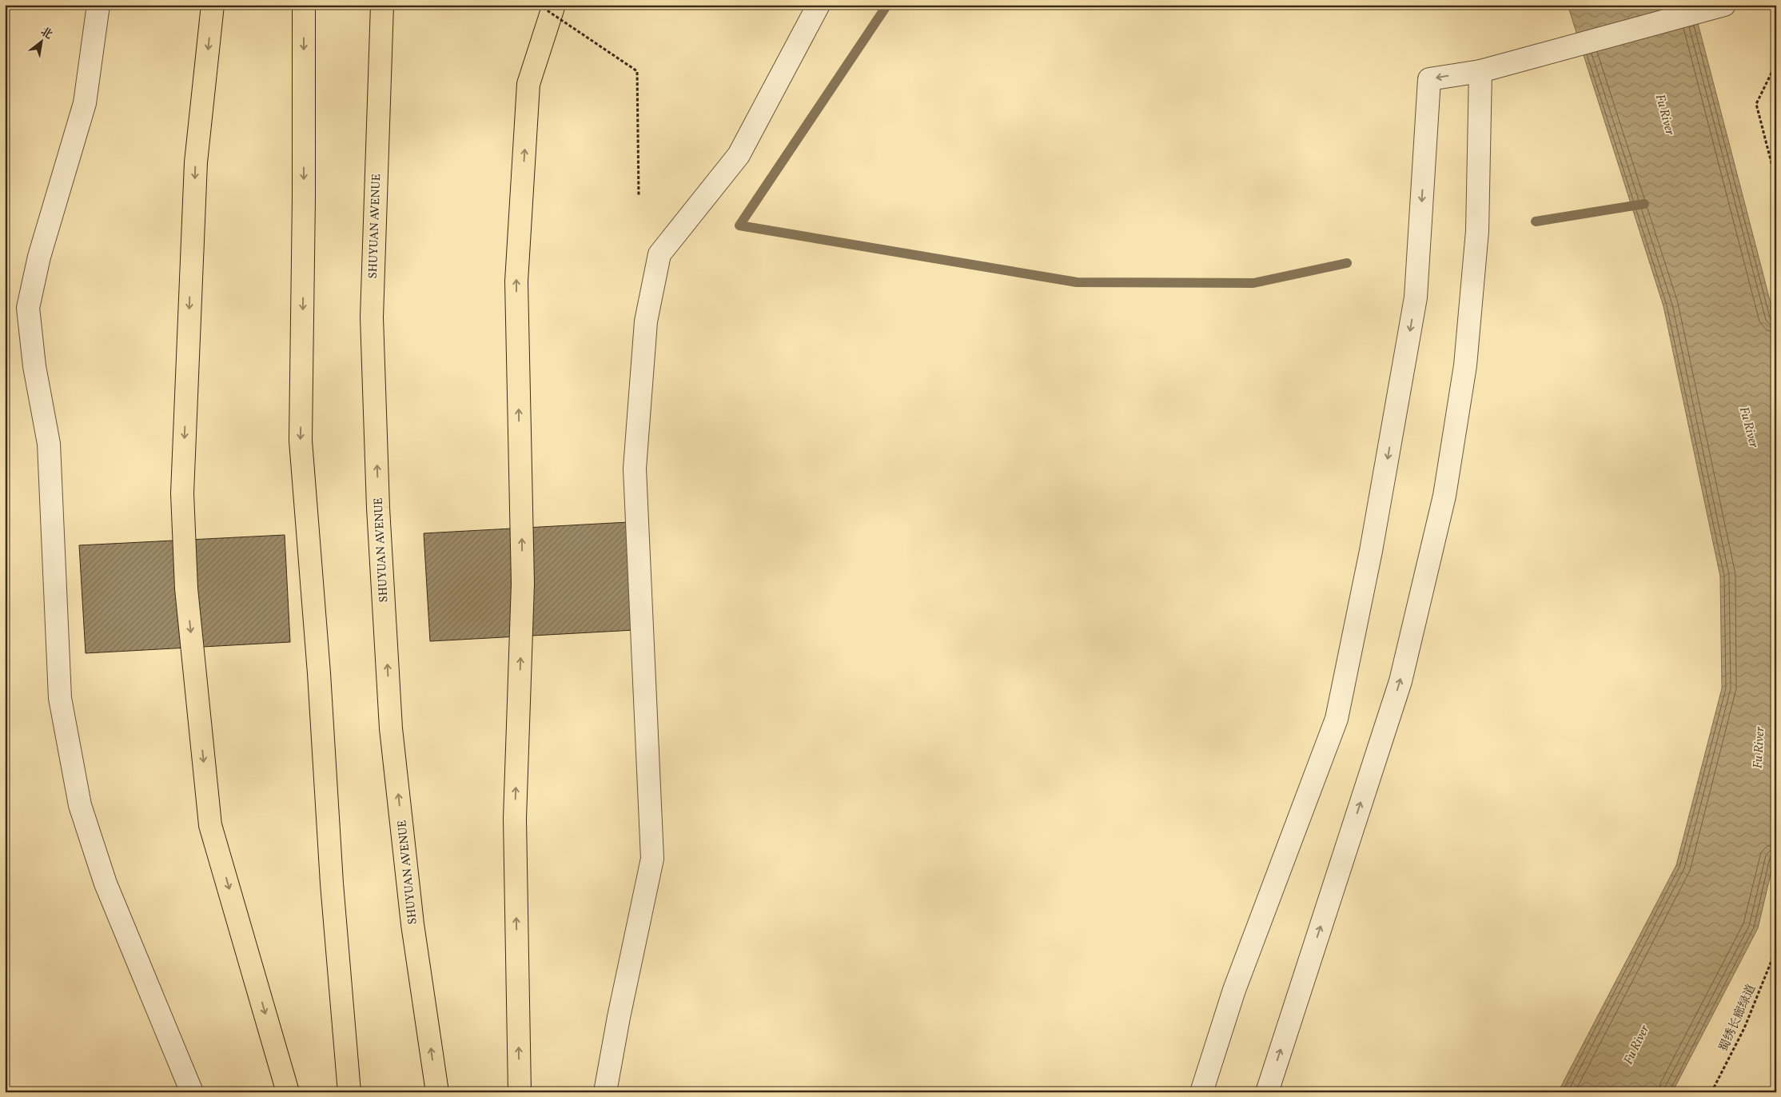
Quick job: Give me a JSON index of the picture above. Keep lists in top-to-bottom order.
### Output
{
  "streets": {
    "highway": ["SHUYUAN AVENUE"],
    "path": ["蜀绣长廊绿道"]
  },
  "water": ["Fu River"],
  "north": "top right"
}
